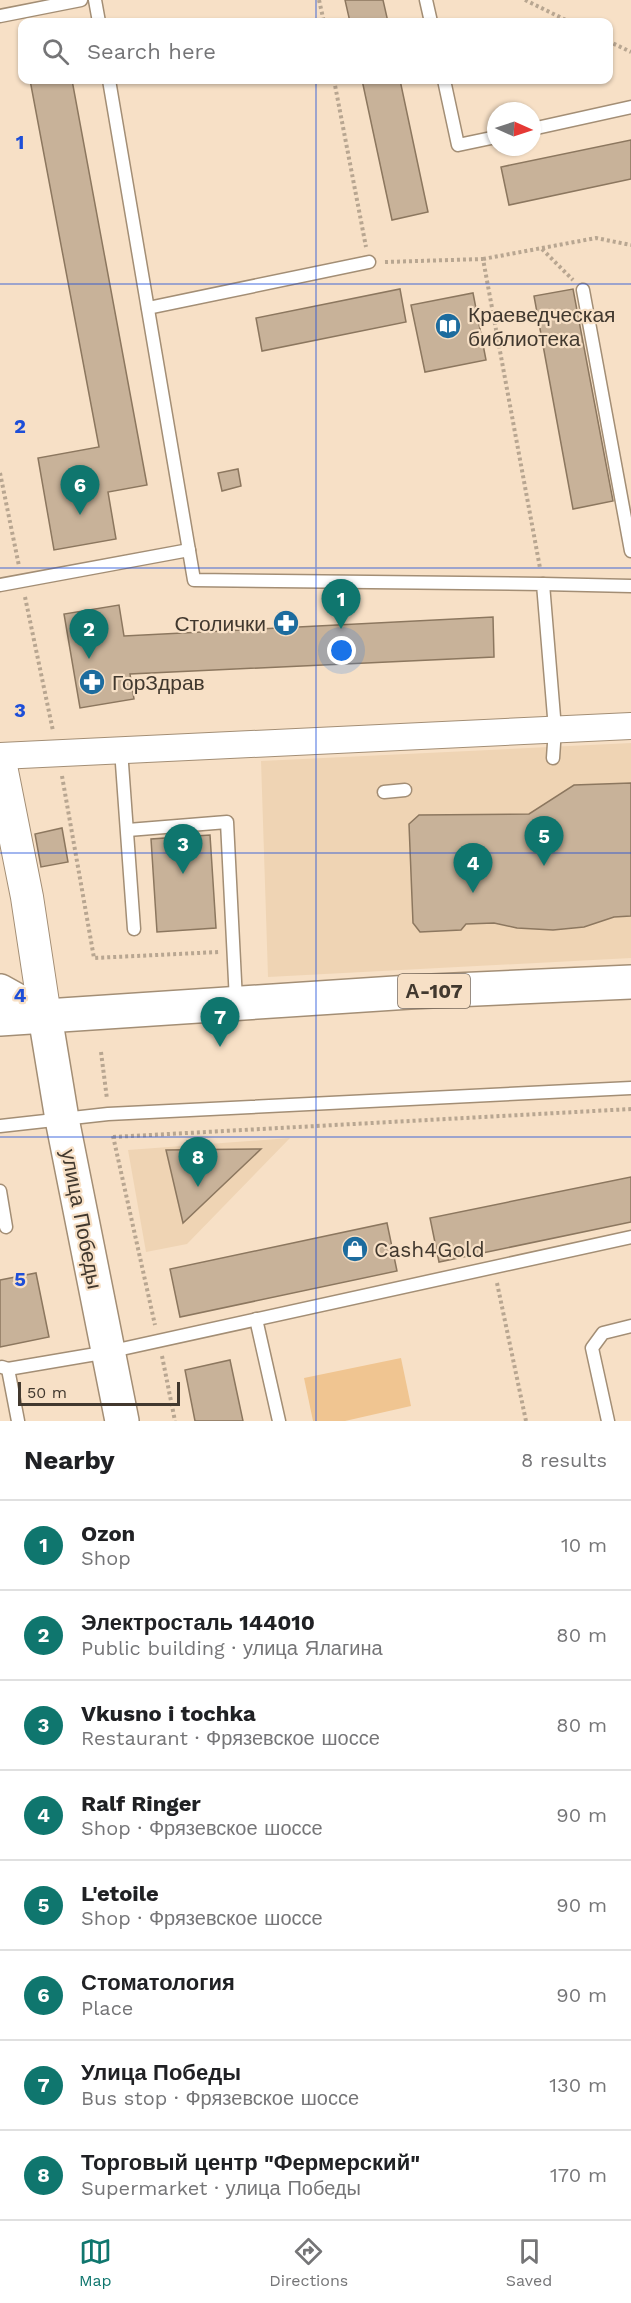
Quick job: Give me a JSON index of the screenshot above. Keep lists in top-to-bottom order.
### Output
{
  "streets": {
    "main road": ["А-107", "улица Победы"]
  },
  "crossings": [
    ["А-107", "улица Победы"]
  ],
  "places": {
    "library": ["Краеведческая библиотека"],
    "pharmacy": ["Столички", "ГорЗдрав"],
    "shop": ["Cash4Gold"]
  },
  "scale_bar": "50 m",
  "north": "right",
  "page": {
    "search": "Search here",
    "pins": [
      "6",
      "1",
      "2",
      "5",
      "3",
      "4",
      "7",
      "8"
    ],
    "scale": "50 m",
    "heading": ["Nearby", "8 results"],
    "list": [
      {
        "mark": "1",
        "name": "Ozon",
        "note": "Shop",
        "value": "10 m"
      },
      {
        "mark": "2",
        "name": "Электросталь 144010",
        "note": "Public building · улица Ялагина",
        "value": "80 m"
      },
      {
        "mark": "3",
        "name": "Vkusno i tochka",
        "note": "Restaurant · Фрязевское шоссе",
        "value": "80 m"
      },
      {
        "mark": "4",
        "name": "Ralf Ringer",
        "note": "Shop · Фрязевское шоссе",
        "value": "90 m"
      },
      {
        "mark": "5",
        "name": "L'etoile",
        "note": "Shop · Фрязевское шоссе",
        "value": "90 m"
      },
      {
        "mark": "6",
        "name": "Стоматология",
        "note": "Place",
        "value": "90 m"
      },
      {
        "mark": "7",
        "name": "Улица Победы",
        "note": "Bus stop · Фрязевское шоссе",
        "value": "130 m"
      },
      {
        "mark": "8",
        "name": "Торговый центр \"Фермерский\"",
        "note": "Supermarket · улица Победы",
        "value": "170 m"
      }
    ],
    "nav": ["Map", "Directions", "Saved"]
  },
  "grid": {
    "rows": [
      "1",
      "2",
      "3",
      "4",
      "5"
    ]
  }
}
